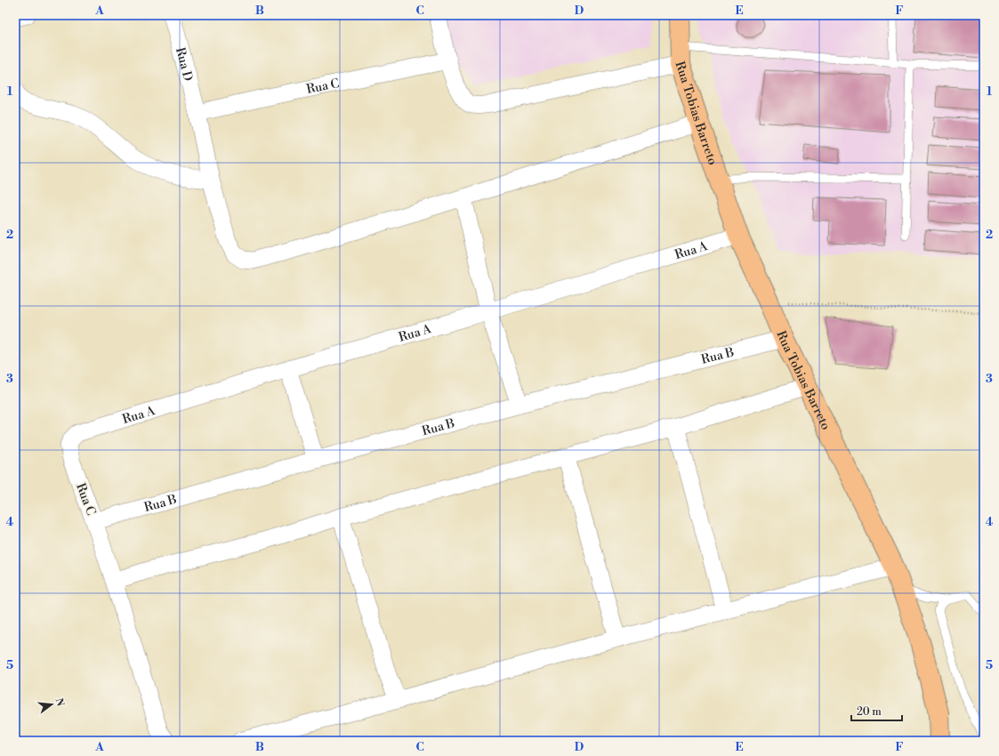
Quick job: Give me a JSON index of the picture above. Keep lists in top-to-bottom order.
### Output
{
  "streets": {
    "main road": ["Rua Tobias Barreto"],
    "street": [
      "Rua D",
      "Rua C",
      "Rua A",
      "Rua B"
    ]
  },
  "crossings": [
    ["Rua D", "Rua C"],
    ["Rua C", "Rua A"],
    ["Rua C", "Rua B"],
    ["Rua Tobias Barreto", "Rua A"],
    ["Rua Tobias Barreto", "Rua B"]
  ],
  "scale_bar": "20 m",
  "north": "right",
  "grid": {
    "columns": [
      "A",
      "B",
      "C",
      "D",
      "E",
      "F"
    ],
    "rows": [
      "1",
      "2",
      "3",
      "4",
      "5"
    ]
  }
}
